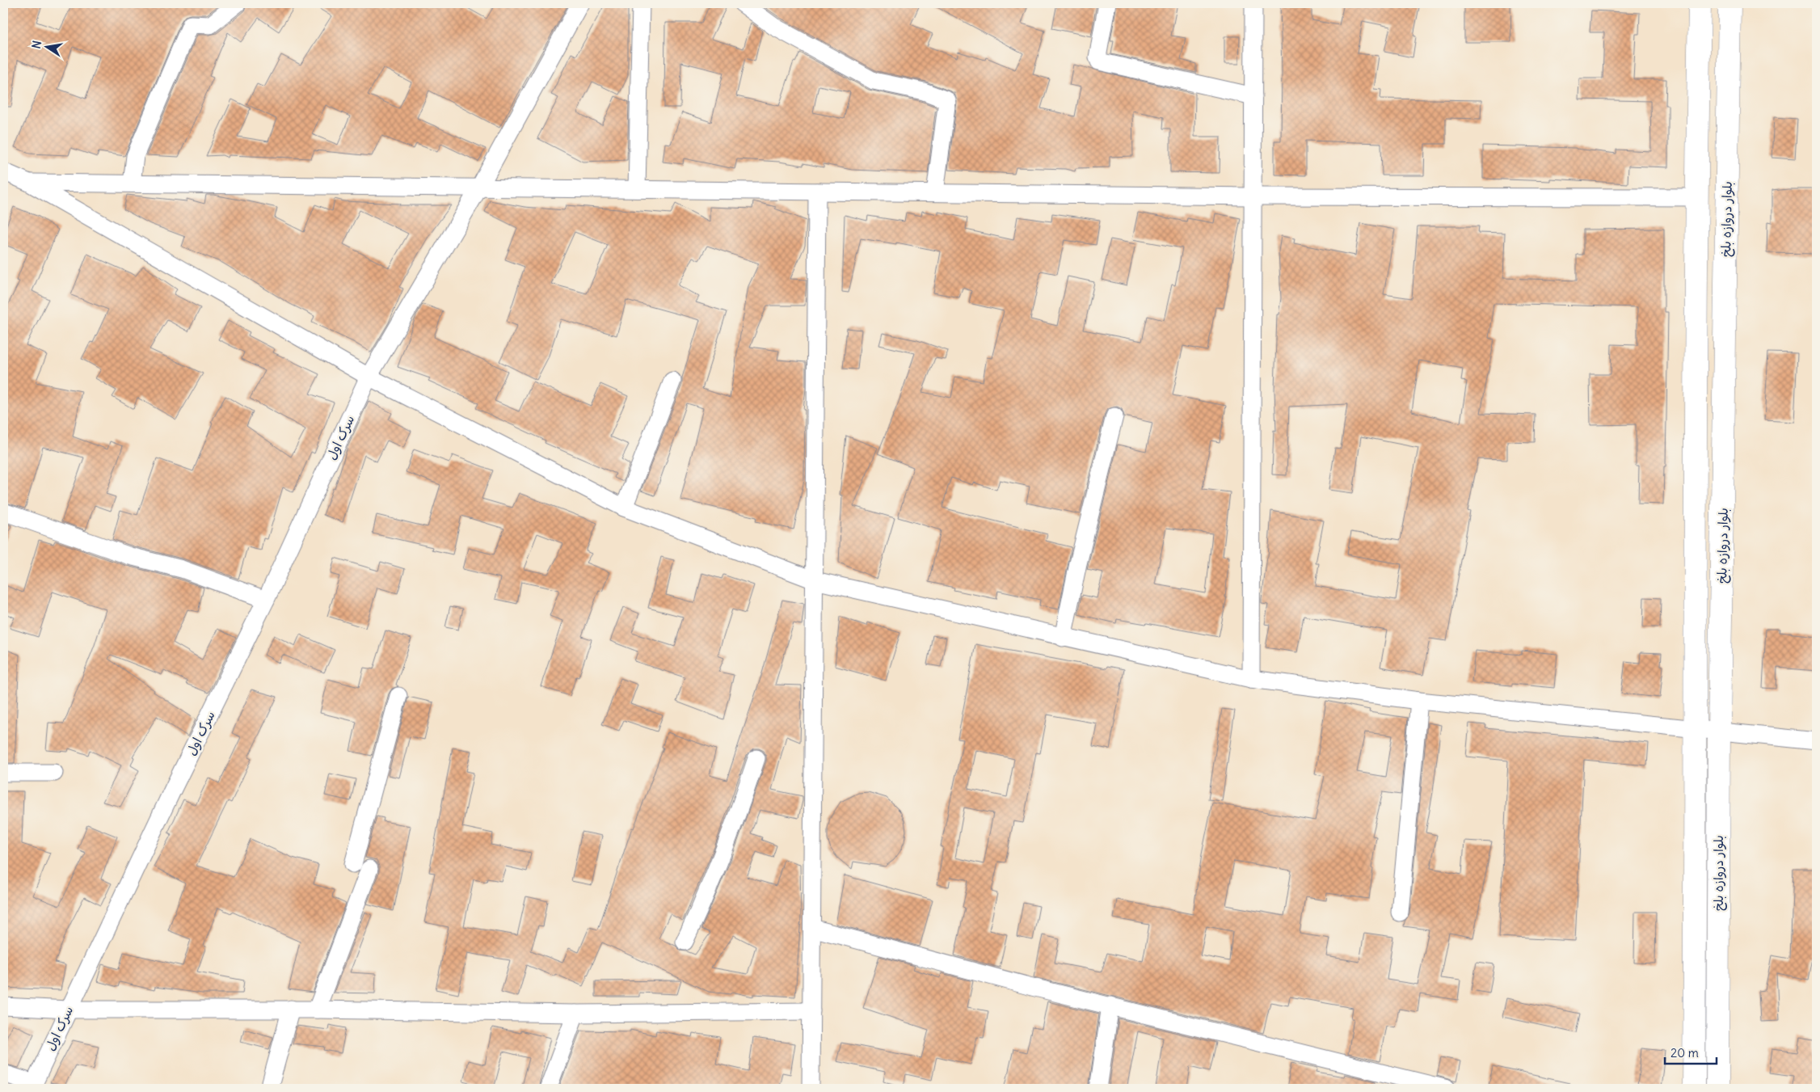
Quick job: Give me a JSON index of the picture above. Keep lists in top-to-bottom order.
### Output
{
  "streets": {
    "main road": ["بلوار دروازه بلخ"],
    "street": ["سرک اول"]
  },
  "scale_bar": "20 m",
  "north": "left"
}
